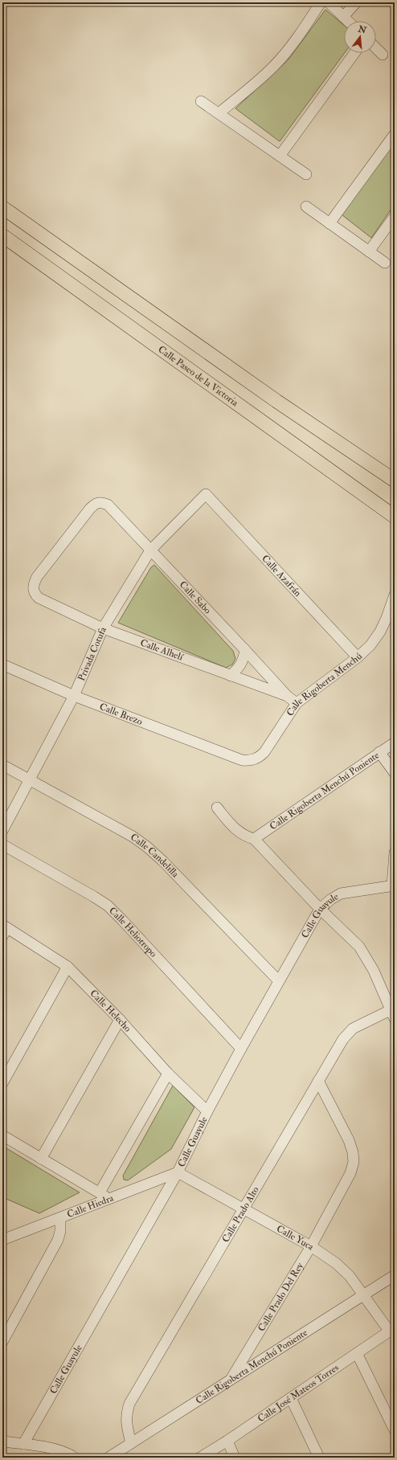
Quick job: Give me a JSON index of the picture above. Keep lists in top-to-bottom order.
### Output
{
  "streets": {
    "main road": ["Calle Paseo de la Victoria"],
    "street": [
      "Calle Azafrán",
      "Calle Sabo",
      "Calle Alhelí",
      "Privada Cotufa",
      "Calle Rigoberta Menchú",
      "Calle Brezo",
      "Calle Rigoberta Menchú Poniente",
      "Calle Candelilla",
      "Calle Guayule",
      "Calle Heliotropo",
      "Calle Helecho",
      "Calle Hiedra",
      "Calle Prado Alto",
      "Calle Yuca",
      "Calle Prado Del Rey",
      "Calle José Mateos Torres"
    ]
  },
  "crossings": [
    ["Calle Azafrán", "Privada Cotufa"],
    ["Calle Azafrán", "Calle Rigoberta Menchú"],
    ["Calle Sabo", "Calle Alhelí"],
    ["Calle Sabo", "Privada Cotufa"],
    ["Calle Sabo", "Calle Rigoberta Menchú"],
    ["Calle Alhelí", "Privada Cotufa"],
    ["Privada Cotufa", "Calle Brezo"],
    ["Privada Cotufa", "Calle Candelilla"],
    ["Calle Rigoberta Menchú", "Calle Brezo"],
    ["Calle Rigoberta Menchú Poniente", "Calle Prado Alto"],
    ["Calle Rigoberta Menchú Poniente", "Calle Yuca"],
    ["Calle Rigoberta Menchú Poniente", "Calle Prado Del Rey"],
    ["Calle Candelilla", "Calle Guayule"],
    ["Calle Guayule", "Calle Heliotropo"],
    ["Calle Guayule", "Calle Helecho"],
    ["Calle Guayule", "Calle Hiedra"],
    ["Calle Guayule", "Calle Yuca"],
    ["Calle Hiedra", "Calle Yuca"],
    ["Calle Prado Alto", "Calle Yuca"],
    ["Calle Prado Alto", "Calle Prado Del Rey"],
    ["Calle Yuca", "Calle Prado Del Rey"],
    ["Calle Yuca", "Calle José Mateos Torres"]
  ],
  "north": "top"
}
